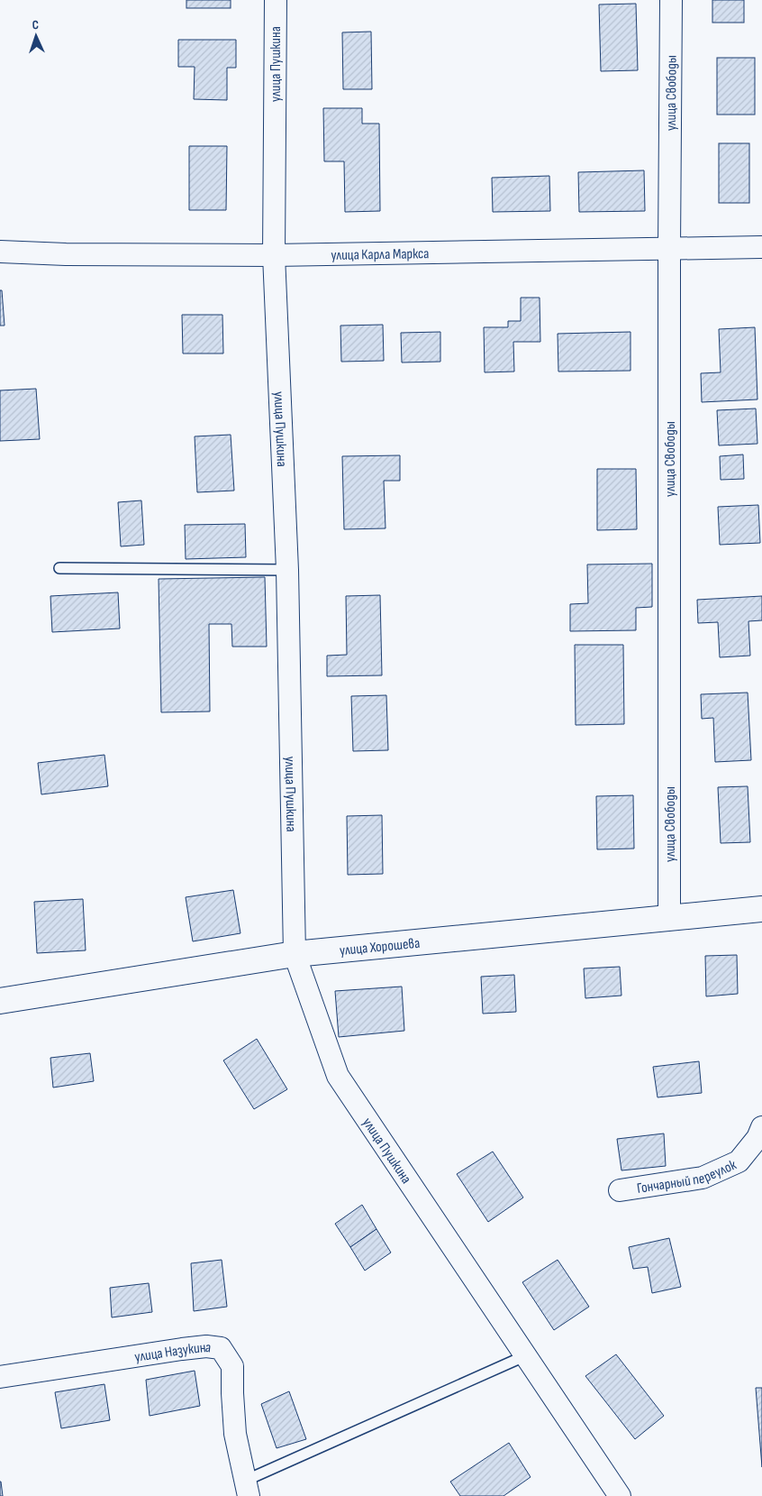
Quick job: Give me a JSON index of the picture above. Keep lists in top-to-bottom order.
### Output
{
  "streets": {
    "street": [
      "улица Пушкина",
      "улица Свободы",
      "улица Карла Маркса",
      "улица Хорошева",
      "Гончарный переулок",
      "улица Назукина"
    ]
  },
  "crossings": [
    ["улица Пушкина", "улица Карла Маркса"],
    ["улица Пушкина", "улица Хорошева"],
    ["улица Свободы", "улица Карла Маркса"],
    ["улица Свободы", "улица Хорошева"]
  ],
  "north": "top"
}
